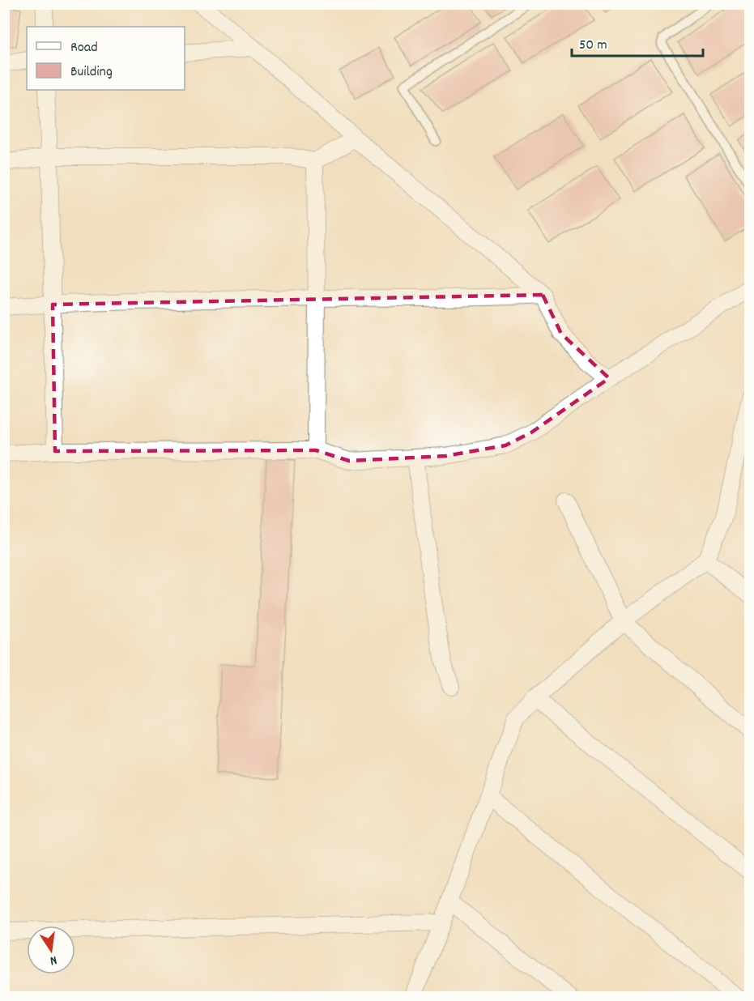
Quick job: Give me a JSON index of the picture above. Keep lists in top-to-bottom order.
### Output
{
  "legend": ["Road", "Building"],
  "scale_bar": "50 m",
  "north": "bottom"
}
